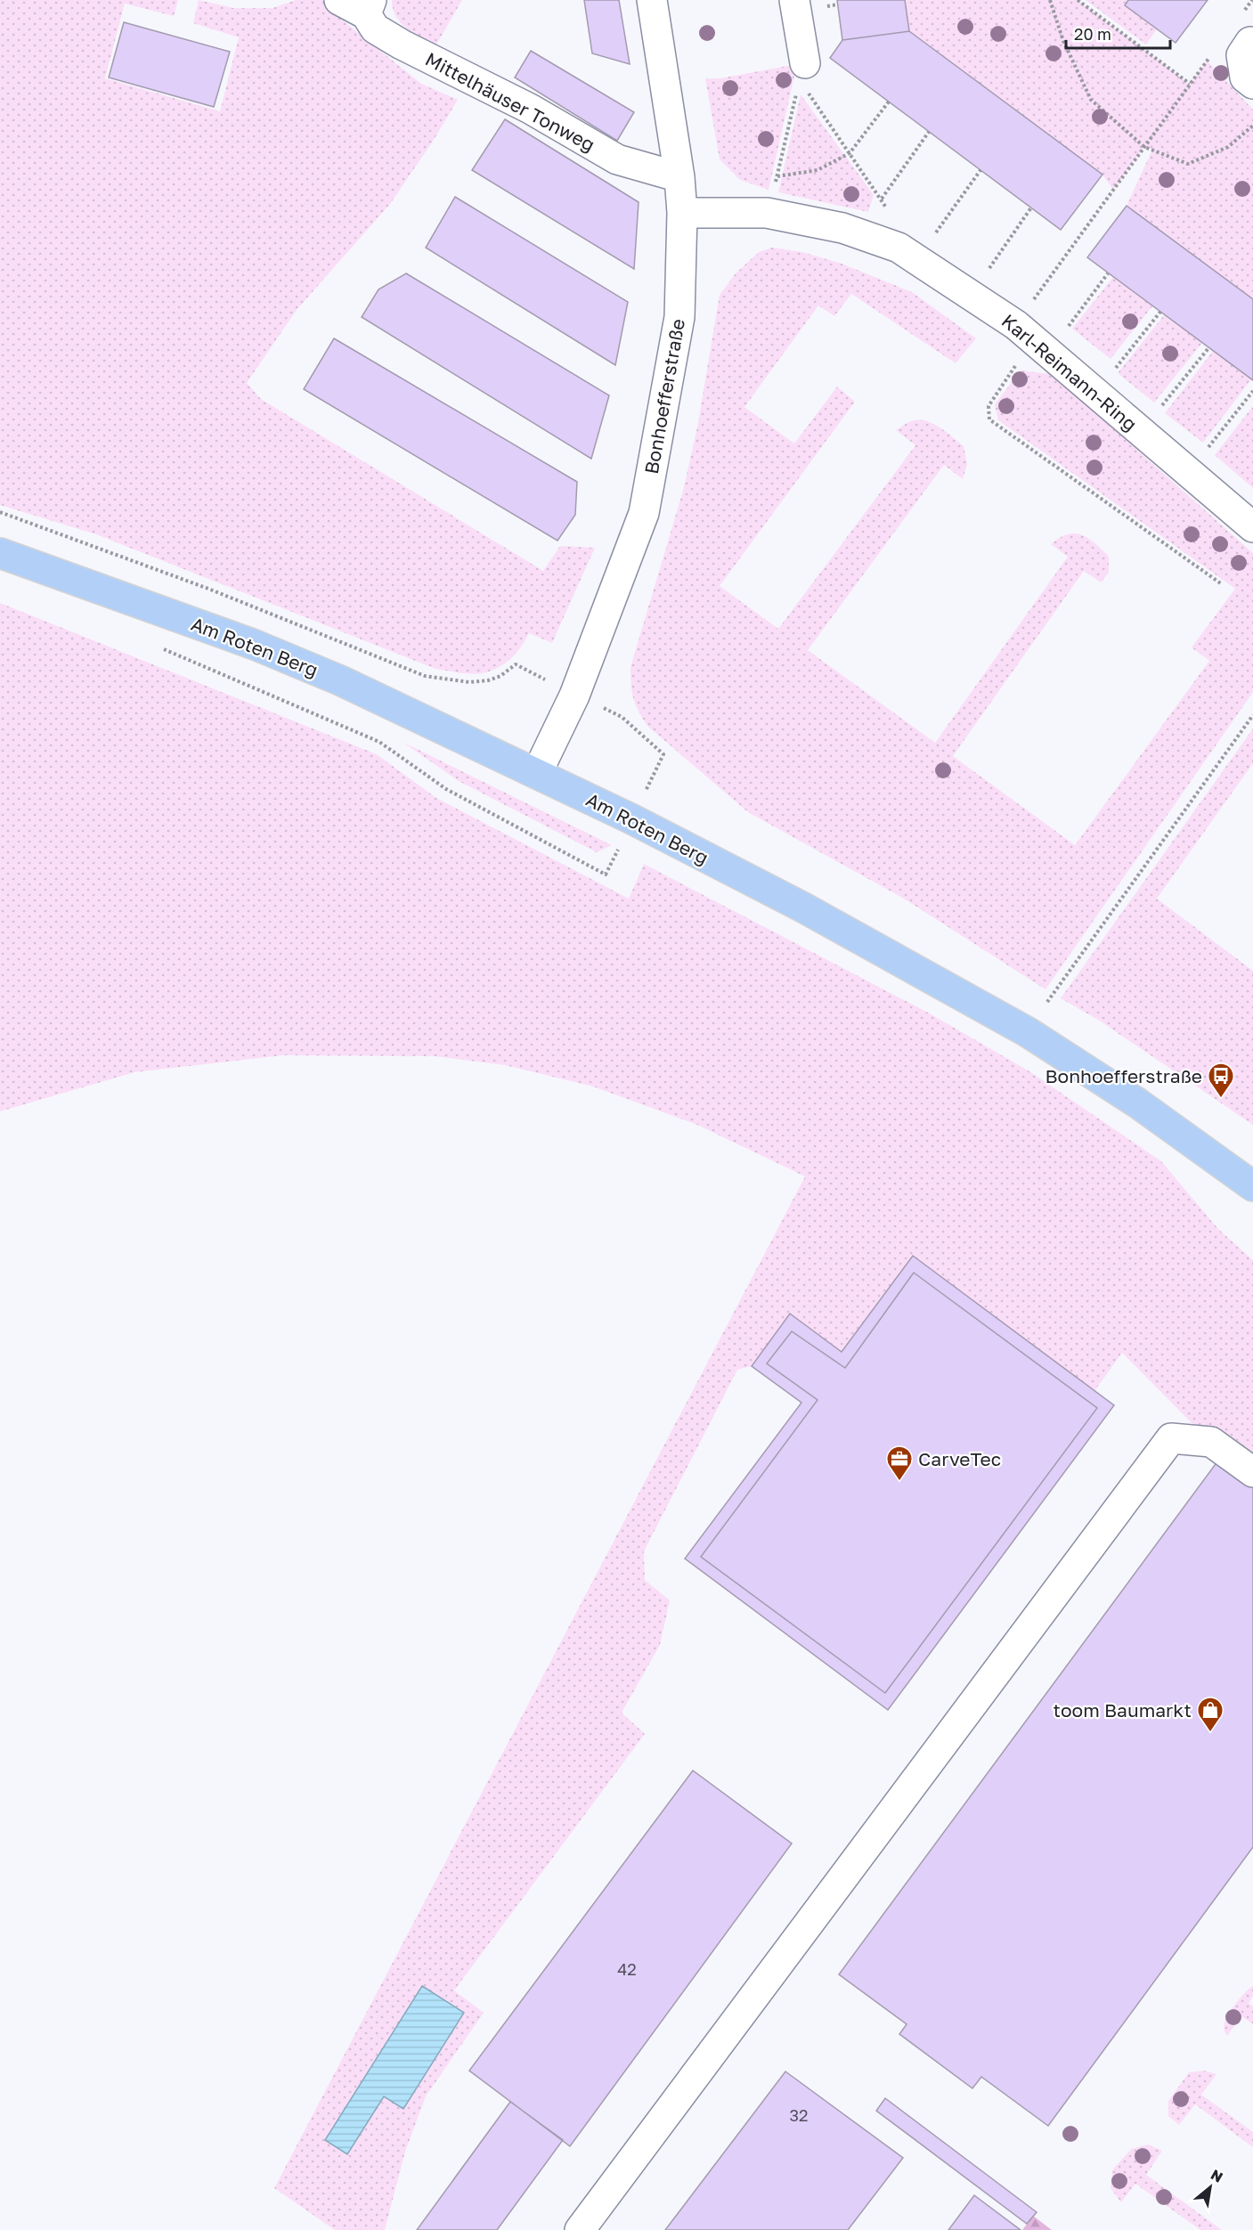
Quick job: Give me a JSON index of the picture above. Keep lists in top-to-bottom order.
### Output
{
  "streets": {
    "main road": ["Am Roten Berg"],
    "street": ["Mittelhäuser Tonweg", "Karl-Reimann-Ring", "Bonhoefferstraße"]
  },
  "crossings": [
    ["Mittelhäuser Tonweg", "Bonhoefferstraße"],
    ["Karl-Reimann-Ring", "Bonhoefferstraße"],
    ["Bonhoefferstraße", "Am Roten Berg"]
  ],
  "places": {
    "bus stop": ["Bonhoefferstraße"],
    "office": ["CarveTec"],
    "shop": ["toom Baumarkt"]
  },
  "house_numbers": ["42", "32"],
  "scale_bar": "20 m",
  "north": "top right"
}
